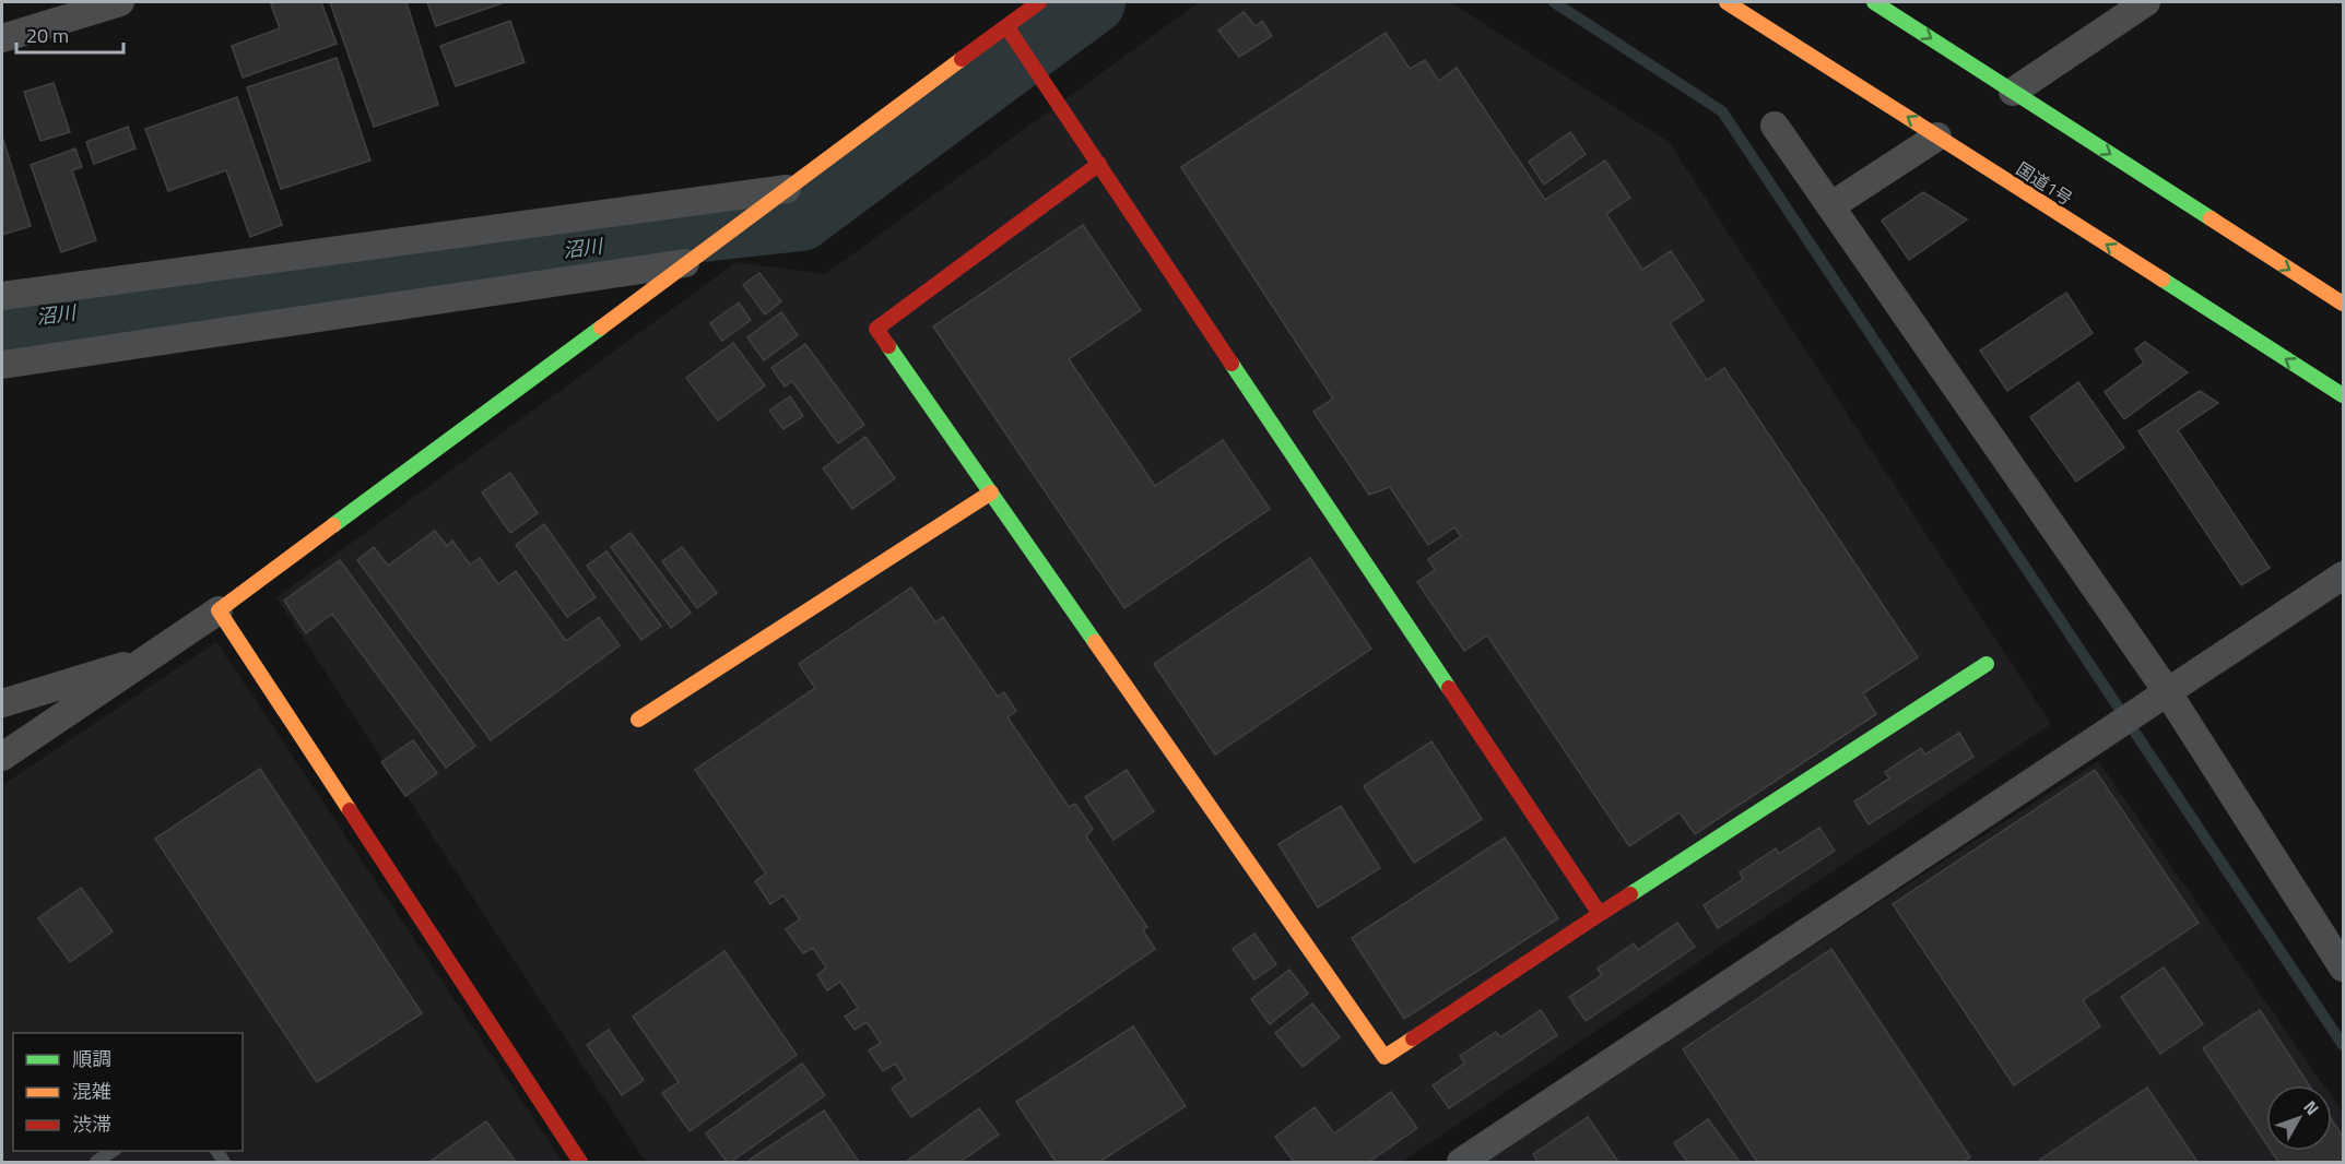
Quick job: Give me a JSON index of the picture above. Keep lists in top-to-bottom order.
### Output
{
  "streets": {
    "main road": ["国道1号"]
  },
  "water": ["沼川"],
  "legend": ["順調", "混雑", "渋滞"],
  "scale_bar": "20 m",
  "north": "top right"
}
